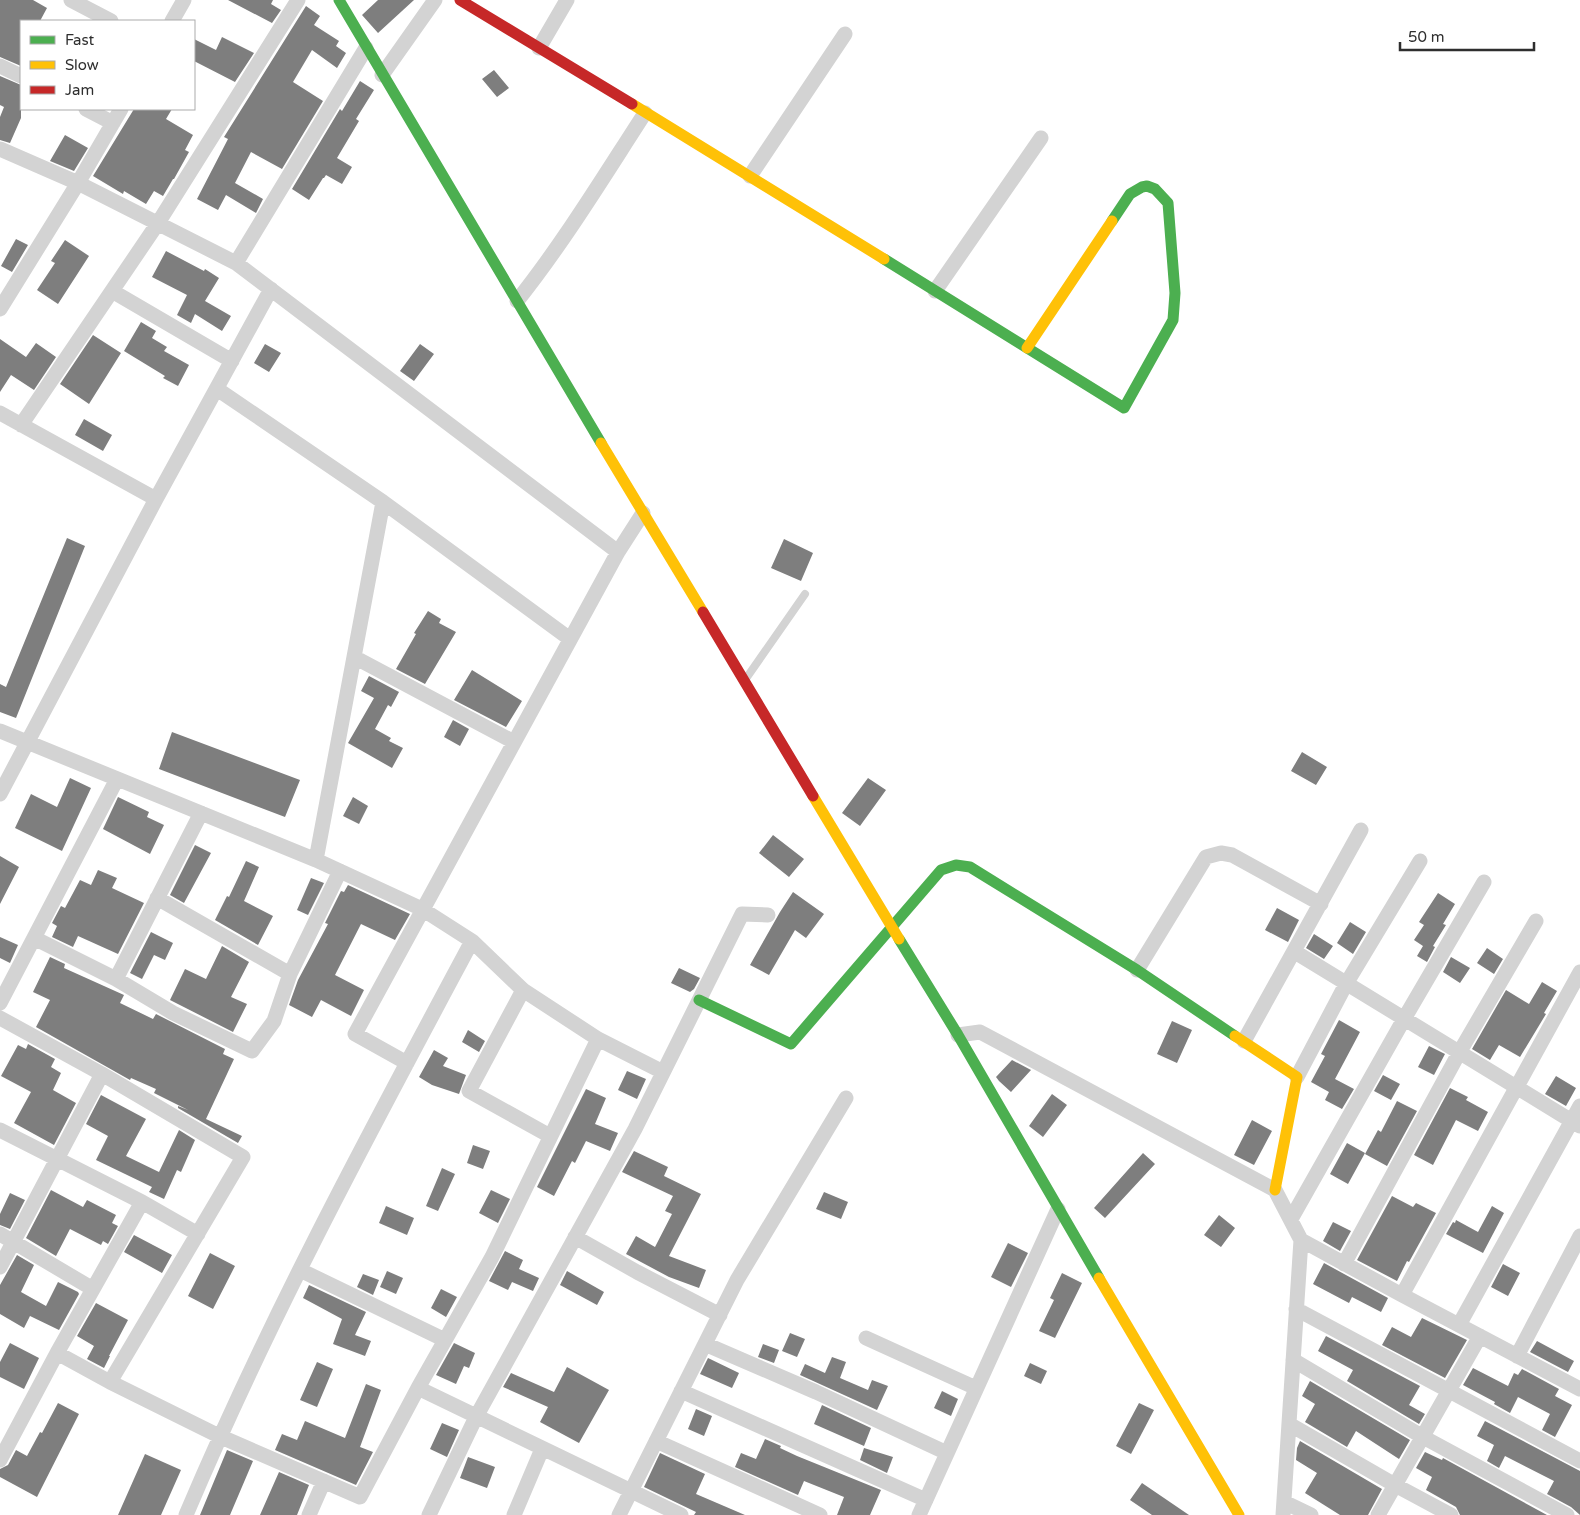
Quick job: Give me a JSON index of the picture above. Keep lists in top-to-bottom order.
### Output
{
  "legend": ["Fast", "Slow", "Jam"],
  "scale_bar": "50 m"
}
